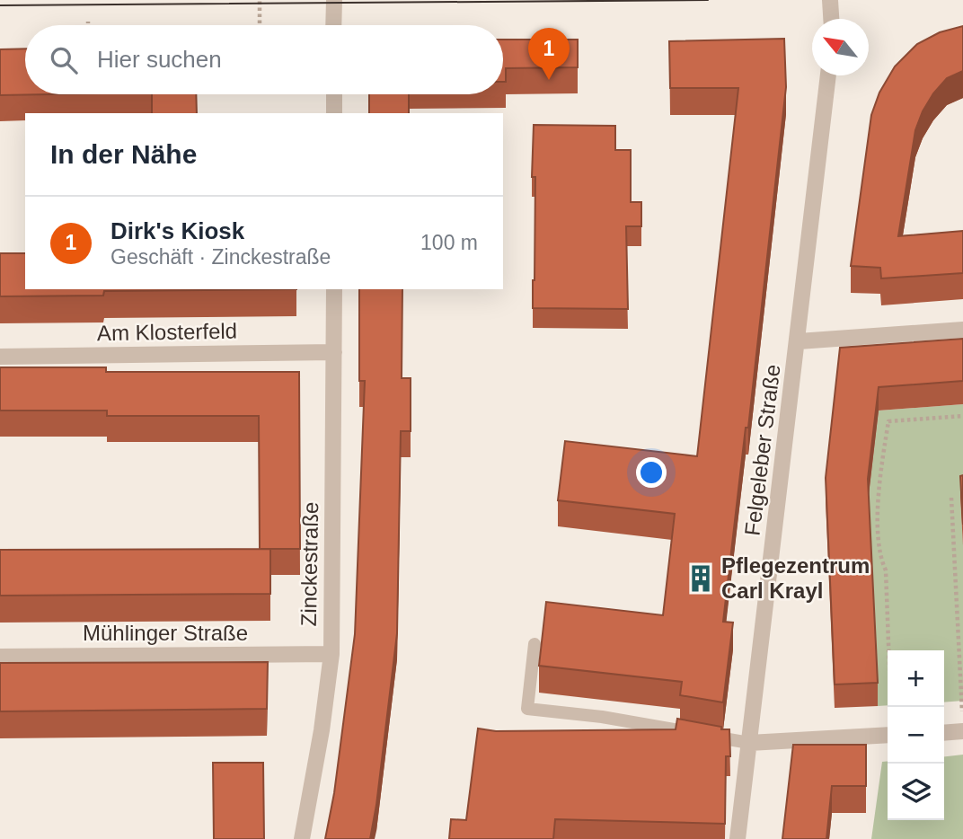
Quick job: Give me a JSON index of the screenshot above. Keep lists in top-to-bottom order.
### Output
{
  "streets": {
    "street": [
      "Am Klosterfeld",
      "Felgeleber Straße",
      "Zinckestraße",
      "Mühlinger Straße"
    ]
  },
  "crossings": [
    ["Am Klosterfeld", "Zinckestraße"],
    ["Zinckestraße", "Mühlinger Straße"]
  ],
  "places": {
    "building": ["Pflegezentrum Carl Krayl"]
  },
  "north": "top left",
  "page": {
    "search": "Hier suchen",
    "pins": "1",
    "heading": "In der Nähe",
    "list": [
      {
        "mark": "1",
        "name": "Dirk's Kiosk",
        "note": "Geschäft · Zinckestraße",
        "value": "100 m"
      }
    ],
    "map_buttons": ["+", "−"]
  }
}
